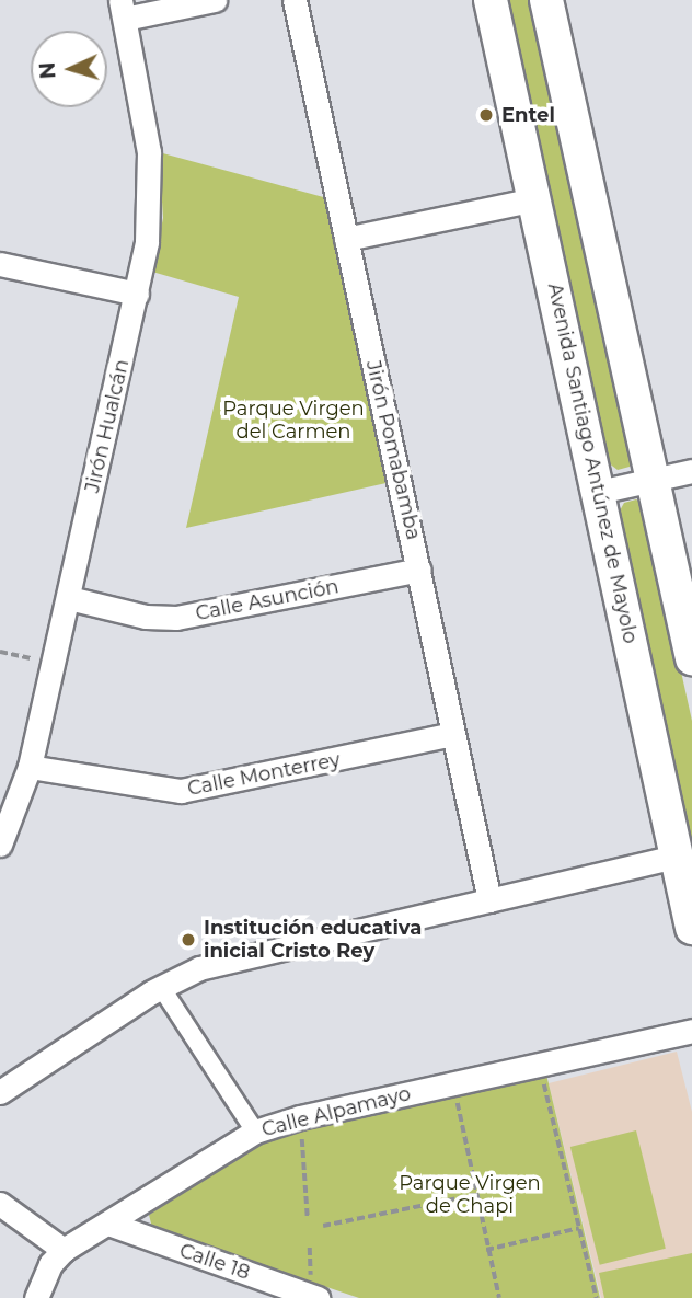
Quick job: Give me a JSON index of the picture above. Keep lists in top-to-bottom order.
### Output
{
  "streets": {
    "main road": ["Avenida Santiago Antúnez de Mayolo"],
    "street": [
      "Jirón Hualcán",
      "Jirón Pomabamba",
      "Calle Asunción",
      "Calle Monterrey",
      "Calle Alpamayo",
      "Calle 18"
    ]
  },
  "crossings": [
    ["Jirón Hualcán", "Calle Asunción"],
    ["Jirón Hualcán", "Calle Monterrey"],
    ["Jirón Pomabamba", "Calle Asunción"],
    ["Jirón Pomabamba", "Calle Monterrey"],
    ["Calle Alpamayo", "Calle 18"]
  ],
  "parks": ["Parque Virgen del Carmen", "Parque Virgen de Chapi"],
  "places": ["Entel", "Institución educativa inicial Cristo Rey"],
  "north": "left"
}
